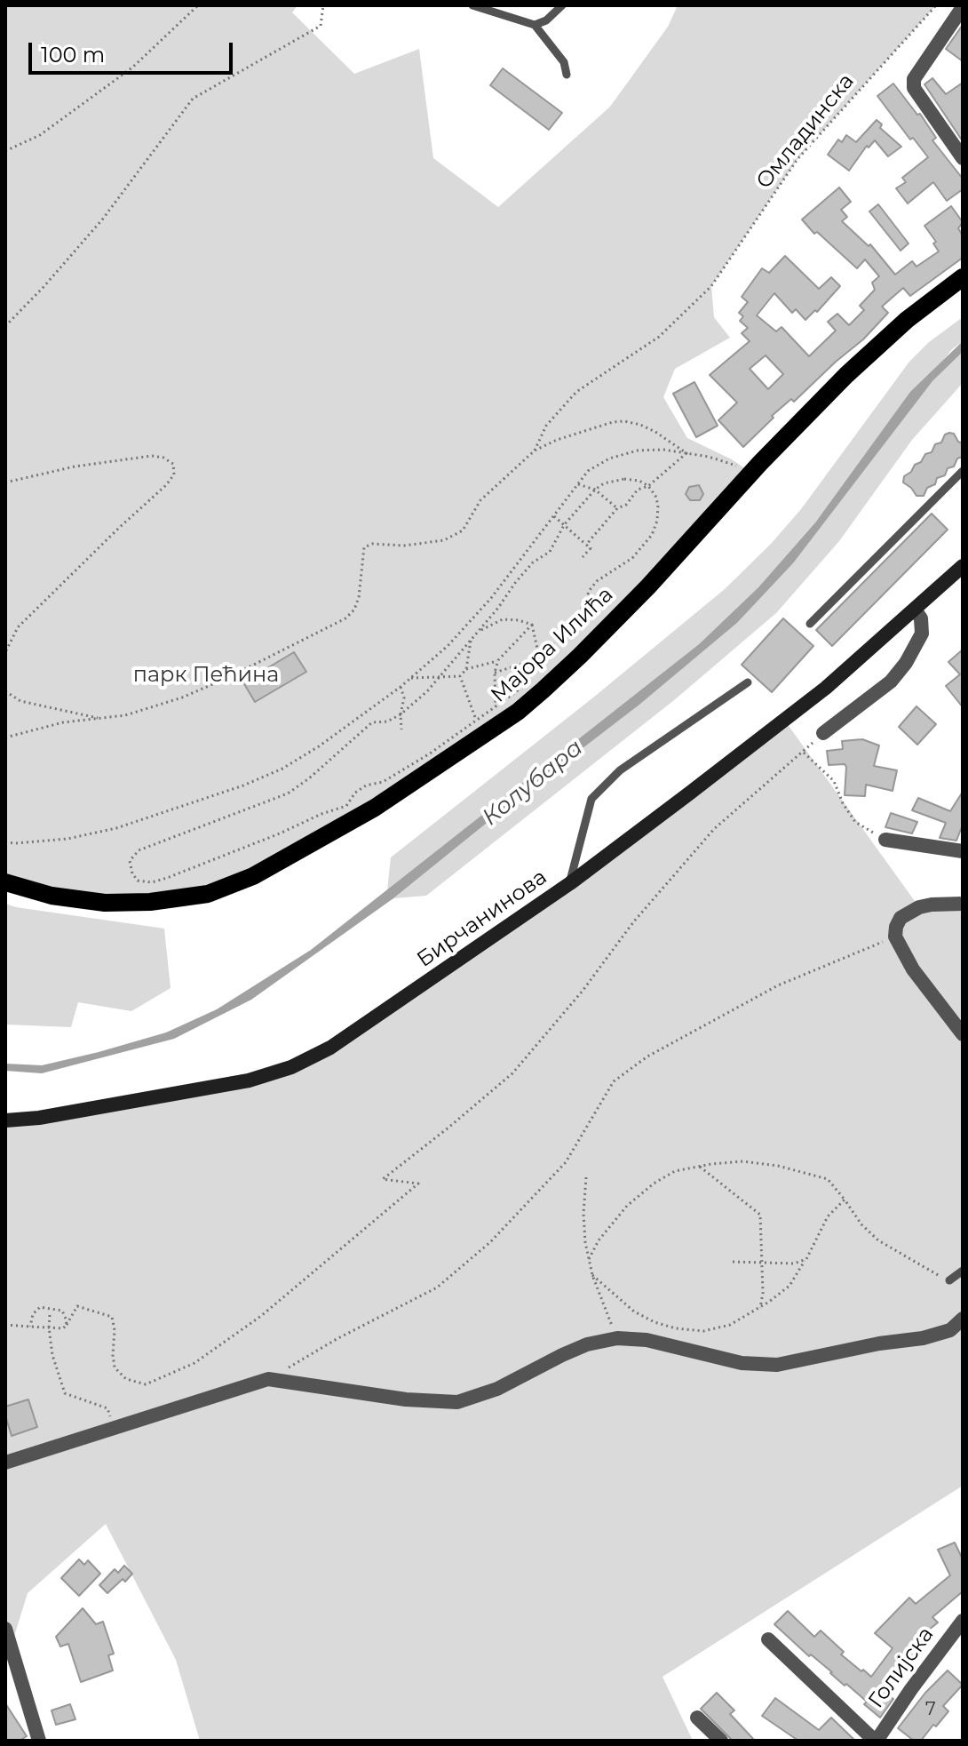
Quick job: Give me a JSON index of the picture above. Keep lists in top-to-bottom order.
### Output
{
  "streets": {
    "main road": ["Мајора Илића", "Бирчанинова"],
    "street": ["Голијска"],
    "path": ["Омладинска"]
  },
  "water": ["Колубара"],
  "parks": ["парк Пећина"],
  "house_numbers": ["7"],
  "scale_bar": "100 m"
}
